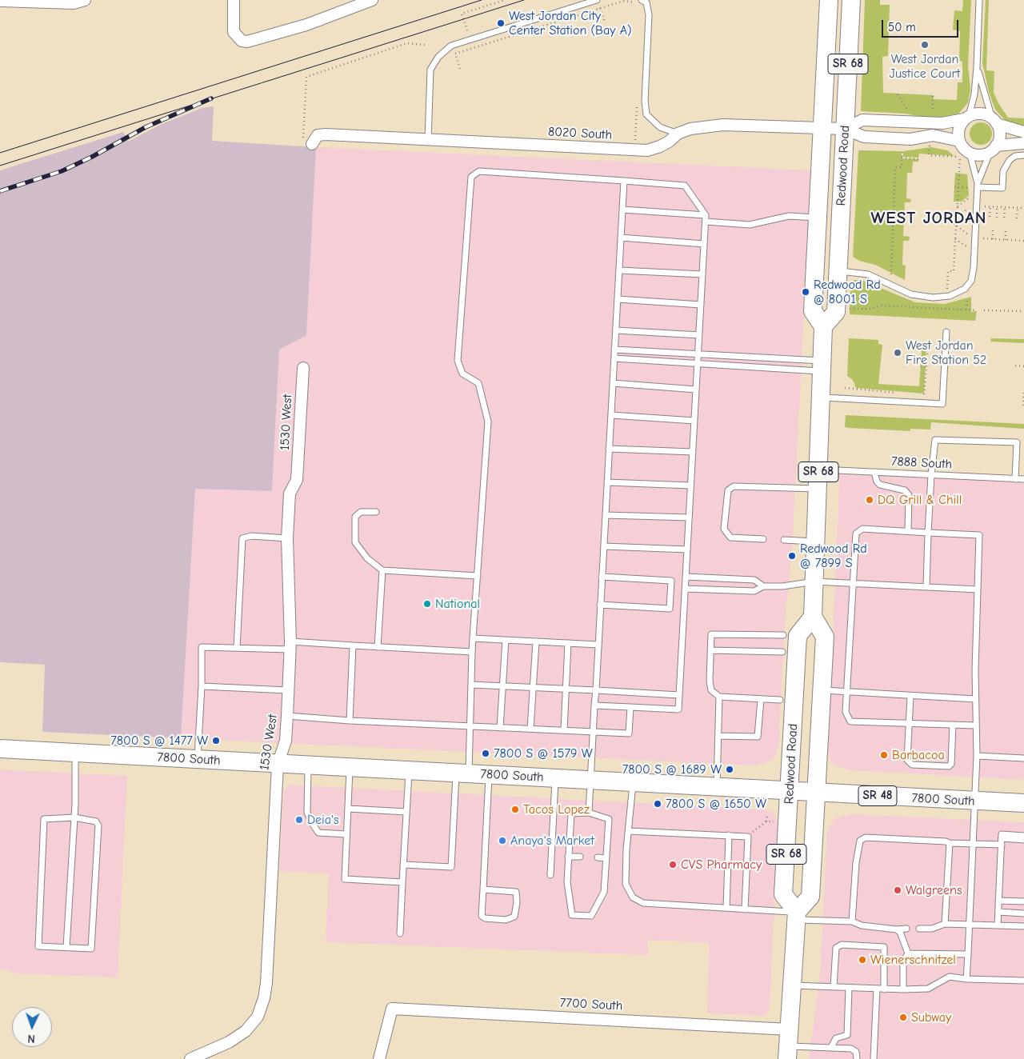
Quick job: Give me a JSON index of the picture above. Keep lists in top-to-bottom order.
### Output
{
  "streets": {
    "main road": [
      "SR 68",
      "Redwood Road",
      "7800 South",
      "SR 48"
    ],
    "street": ["8020 South", "1530 West", "7700 South"],
    "lane": ["7888 South"]
  },
  "crossings": [
    ["SR 68", "Redwood Road"],
    ["SR 68", "7888 South"],
    ["8020 South", "Redwood Road"],
    ["Redwood Road", "7800 South"],
    ["1530 West", "7800 South"]
  ],
  "districts": ["WEST JORDAN"],
  "places": [
    "West Jordan City Center Station (Bay A)",
    "West Jordan Justice Court",
    "Redwood Rd @ 8001 S",
    "West Jordan Fire Station 52",
    "DQ Grill & Chill",
    "Redwood Rd @ 7899 S",
    "National",
    "7800 S @ 1477 W",
    "7800 S @ 1579 W",
    "Barbacoa",
    "7800 S @ 1689 W",
    "7800 S @ 1650 W",
    "Tacos Lopez",
    "Deia's",
    "Anaya's Market",
    "CVS Pharmacy",
    "Walgreens",
    "Wienerschnitzel",
    "Subway"
  ],
  "scale_bar": "50 m",
  "north": "bottom"
}
